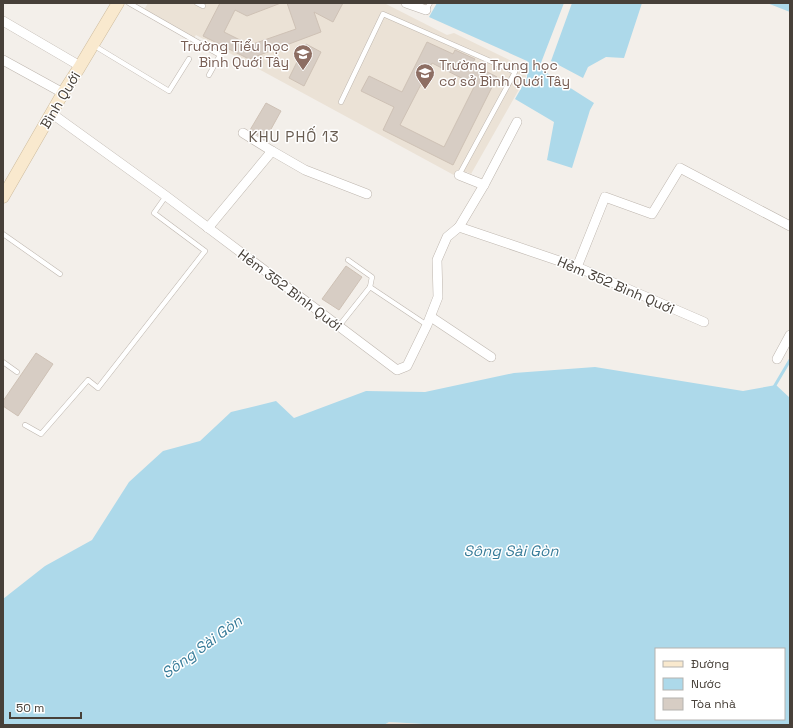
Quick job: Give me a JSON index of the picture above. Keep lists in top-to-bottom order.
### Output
{
  "streets": {
    "main road": ["Bình Quới"],
    "street": ["Hẻm 352 Bình Quới"]
  },
  "crossings": [
    ["Bình Quới", "Hẻm 352 Bình Quới"]
  ],
  "districts": ["KHU PHỐ 13"],
  "water": ["Sông Sài Gòn"],
  "places": {
    "school or university": ["Trường Tiểu học Bình Quới Tây", "Trường Trung học cơ sở Bình Quới Tây"]
  },
  "legend": ["Đường", "Nước", "Tòa nhà"],
  "scale_bar": "50 m"
}
